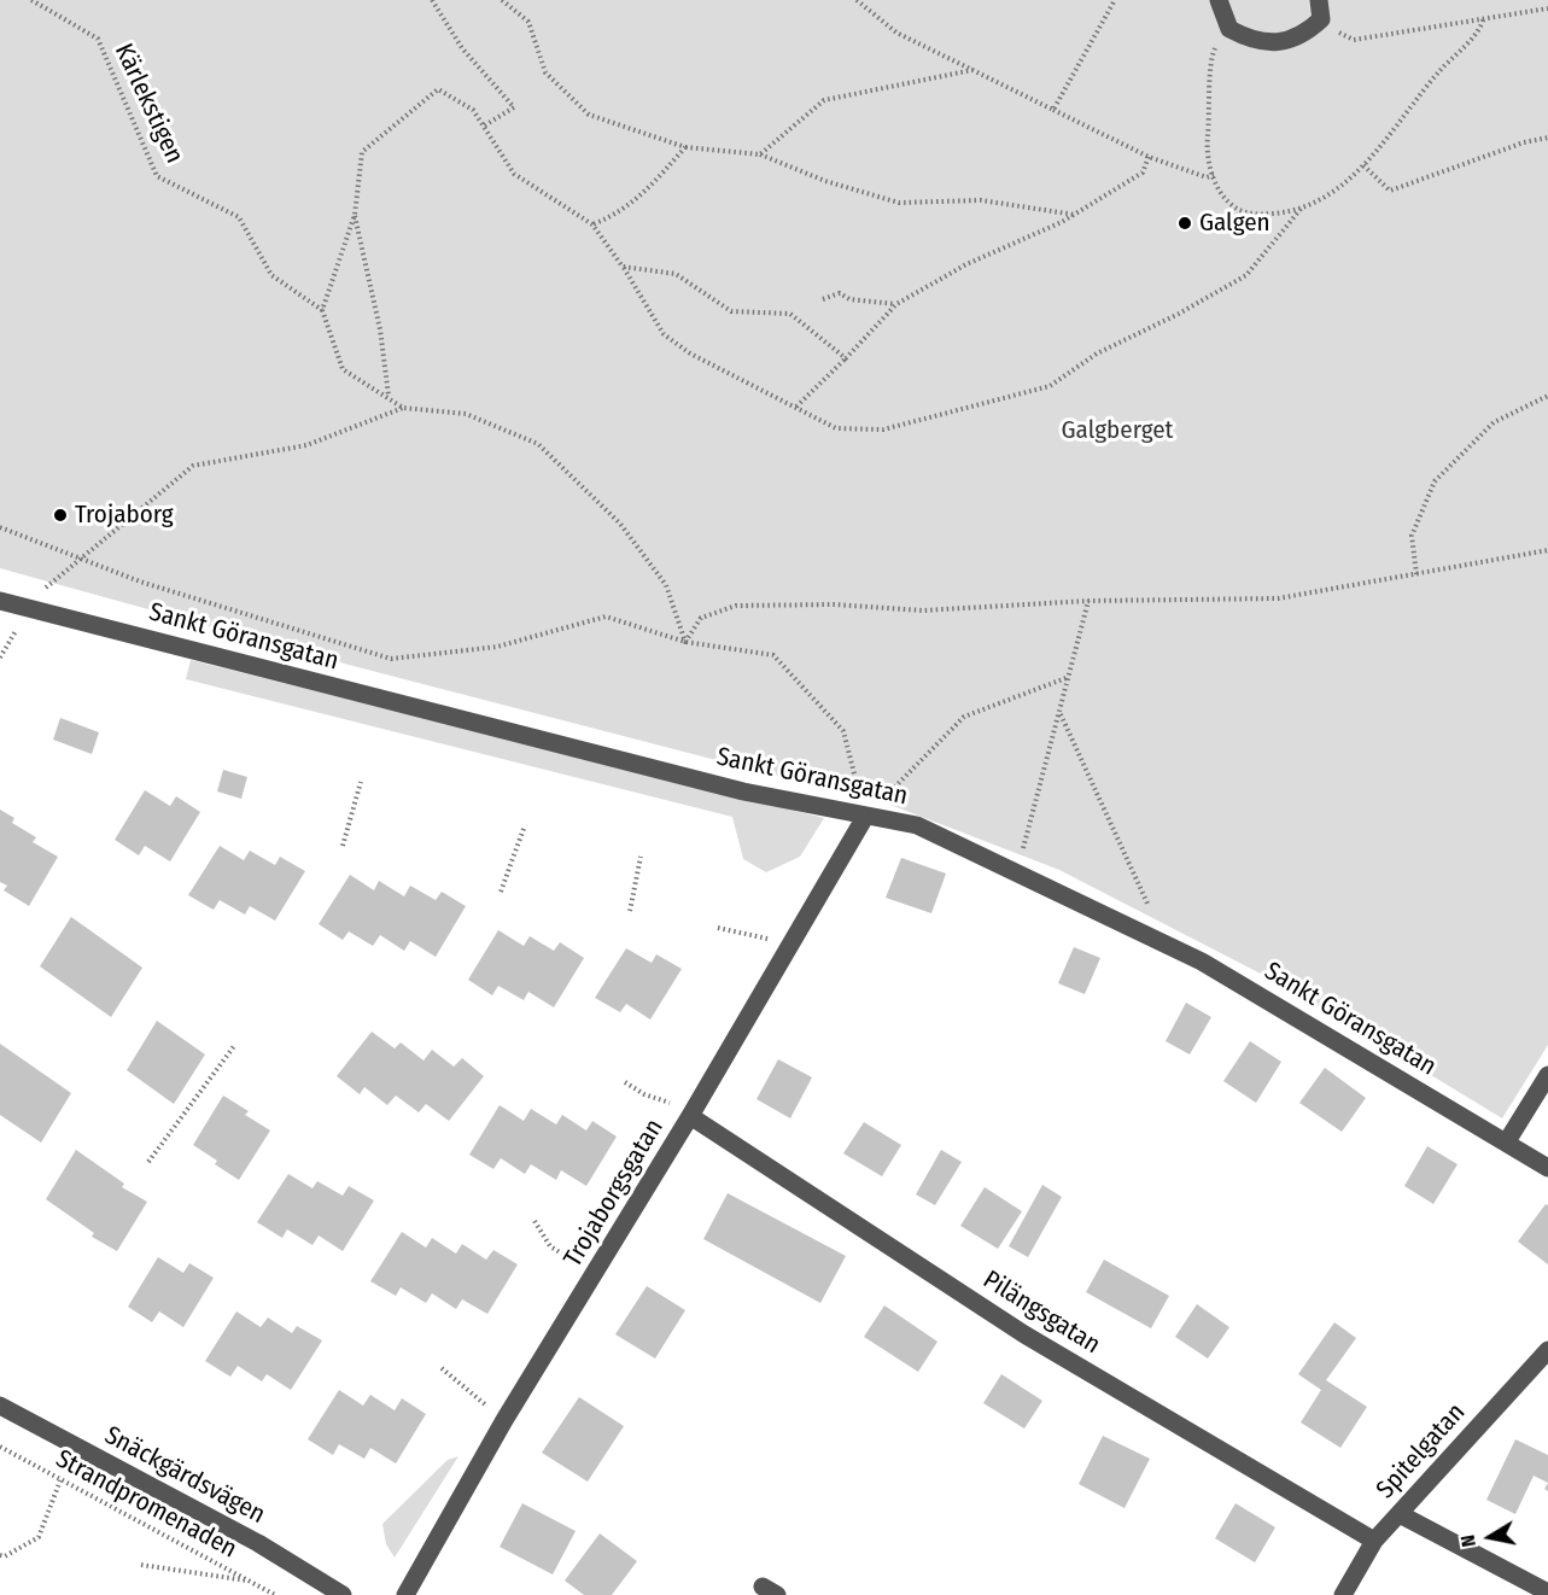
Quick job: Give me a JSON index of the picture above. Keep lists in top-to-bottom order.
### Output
{
  "streets": {
    "street": [
      "Sankt Göransgatan",
      "Trojaborgsgatan",
      "Pilängsgatan",
      "Spitelgatan",
      "Snäckgärdsvägen"
    ],
    "path": ["Kärlekstigen", "Strandpromenaden"]
  },
  "crossings": [
    ["Sankt Göransgatan", "Trojaborgsgatan"],
    ["Trojaborgsgatan", "Pilängsgatan"],
    ["Pilängsgatan", "Spitelgatan"]
  ],
  "parks": ["Galgberget"],
  "places": ["Galgen", "Trojaborg"],
  "north": "left"
}
